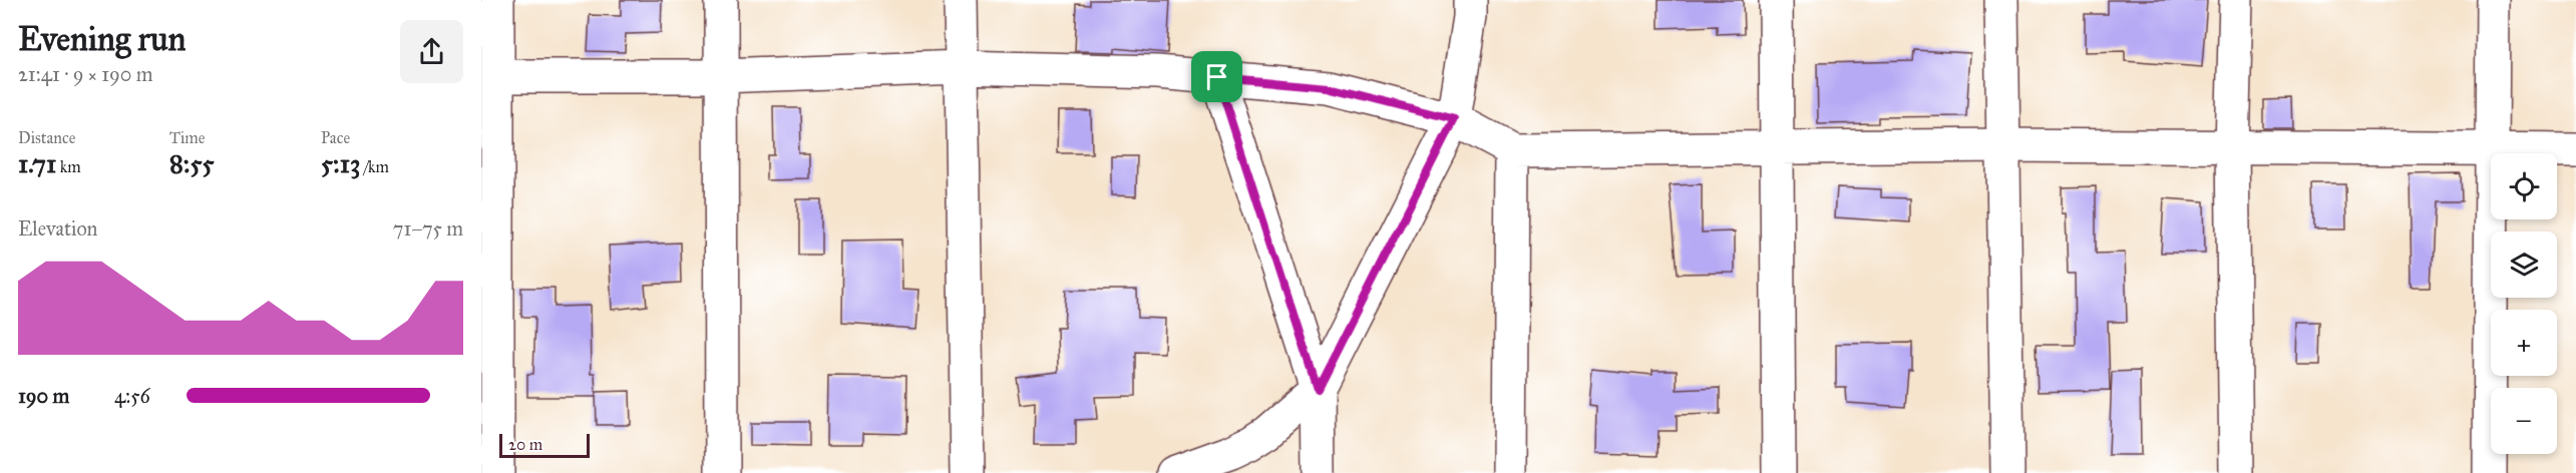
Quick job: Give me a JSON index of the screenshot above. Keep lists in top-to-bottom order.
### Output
{
  "scale_bar": "20 m",
  "page": {
    "heading": ["Evening run", "21:41 · 9 × 190 m"],
    "stats": [
      ["Distance", "1.71 km"],
      ["Time", "8:55"],
      ["Pace", "5:13 /km"]
    ],
    "map_buttons": ["+", "−"],
    "chart": ["Elevation", "71–75 m"],
    "list": [
      {
        "name": "190 m",
        "note": "4:56"
      }
    ],
    "scale": "20 m"
  }
}
